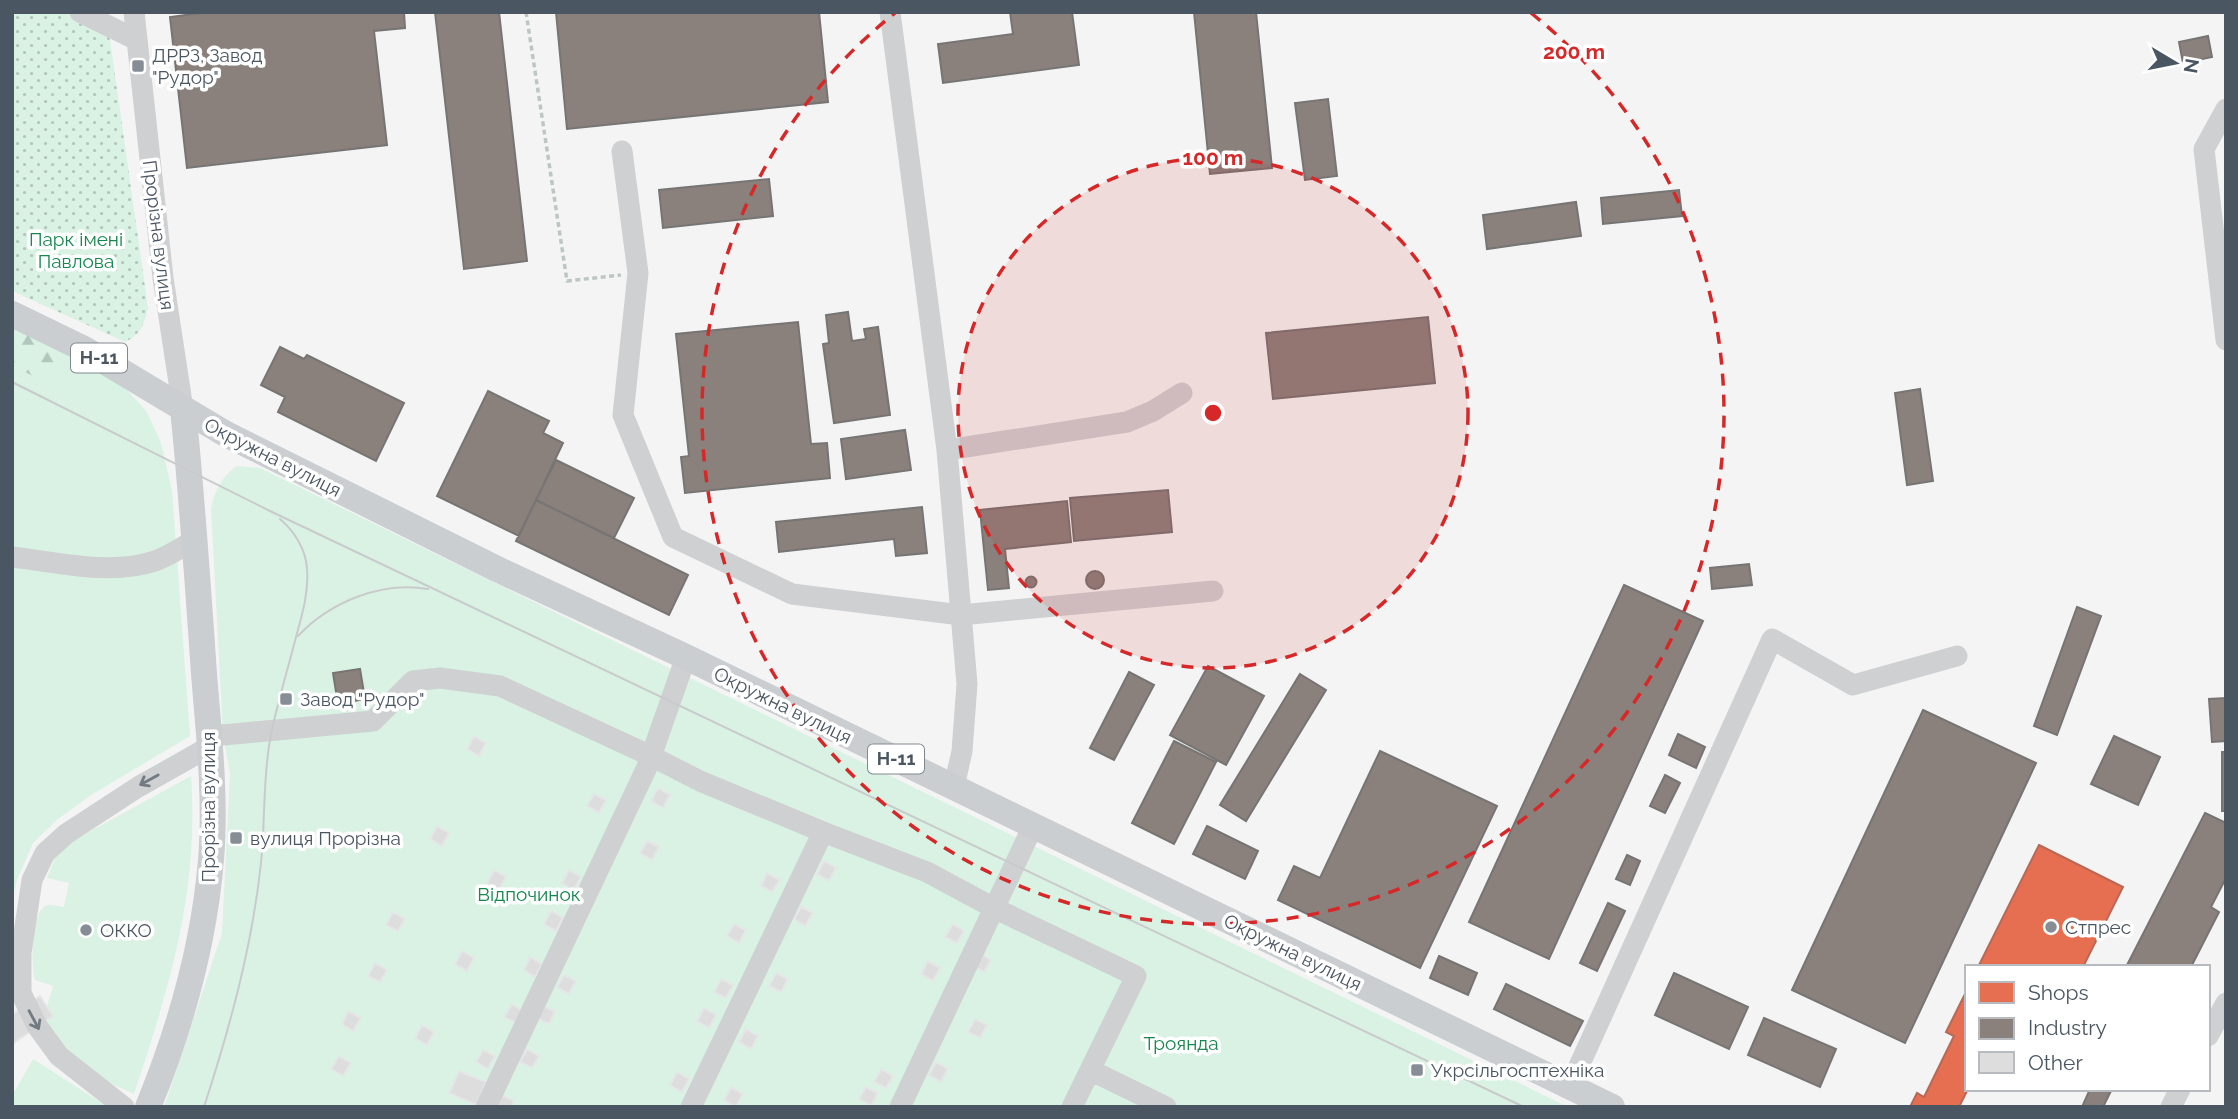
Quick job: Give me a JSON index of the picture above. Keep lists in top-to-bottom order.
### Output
{
  "streets": {
    "main road": ["Прорізна вулиця", "Н-11", "Окружна вулиця"]
  },
  "crossings": [
    ["Прорізна вулиця", "Н-11"],
    ["Прорізна вулиця", "Окружна вулиця"],
    ["Н-11", "Окружна вулиця"]
  ],
  "parks": ["Парк імені Павлова", "Відпочинок", "Троянда"],
  "places": {
    "transit": [
      "ДРРЗ, Завод \"Рудор\"",
      "Завод \"Рудор\"",
      "вулиця Прорізна",
      "Укрсільгосптехніка"
    ],
    "other": ["Стпрес", "ОККО"]
  },
  "legend": ["Shops", "Industry", "Other"],
  "north": "right",
  "rings": ["200 m", "100 m"]
}
